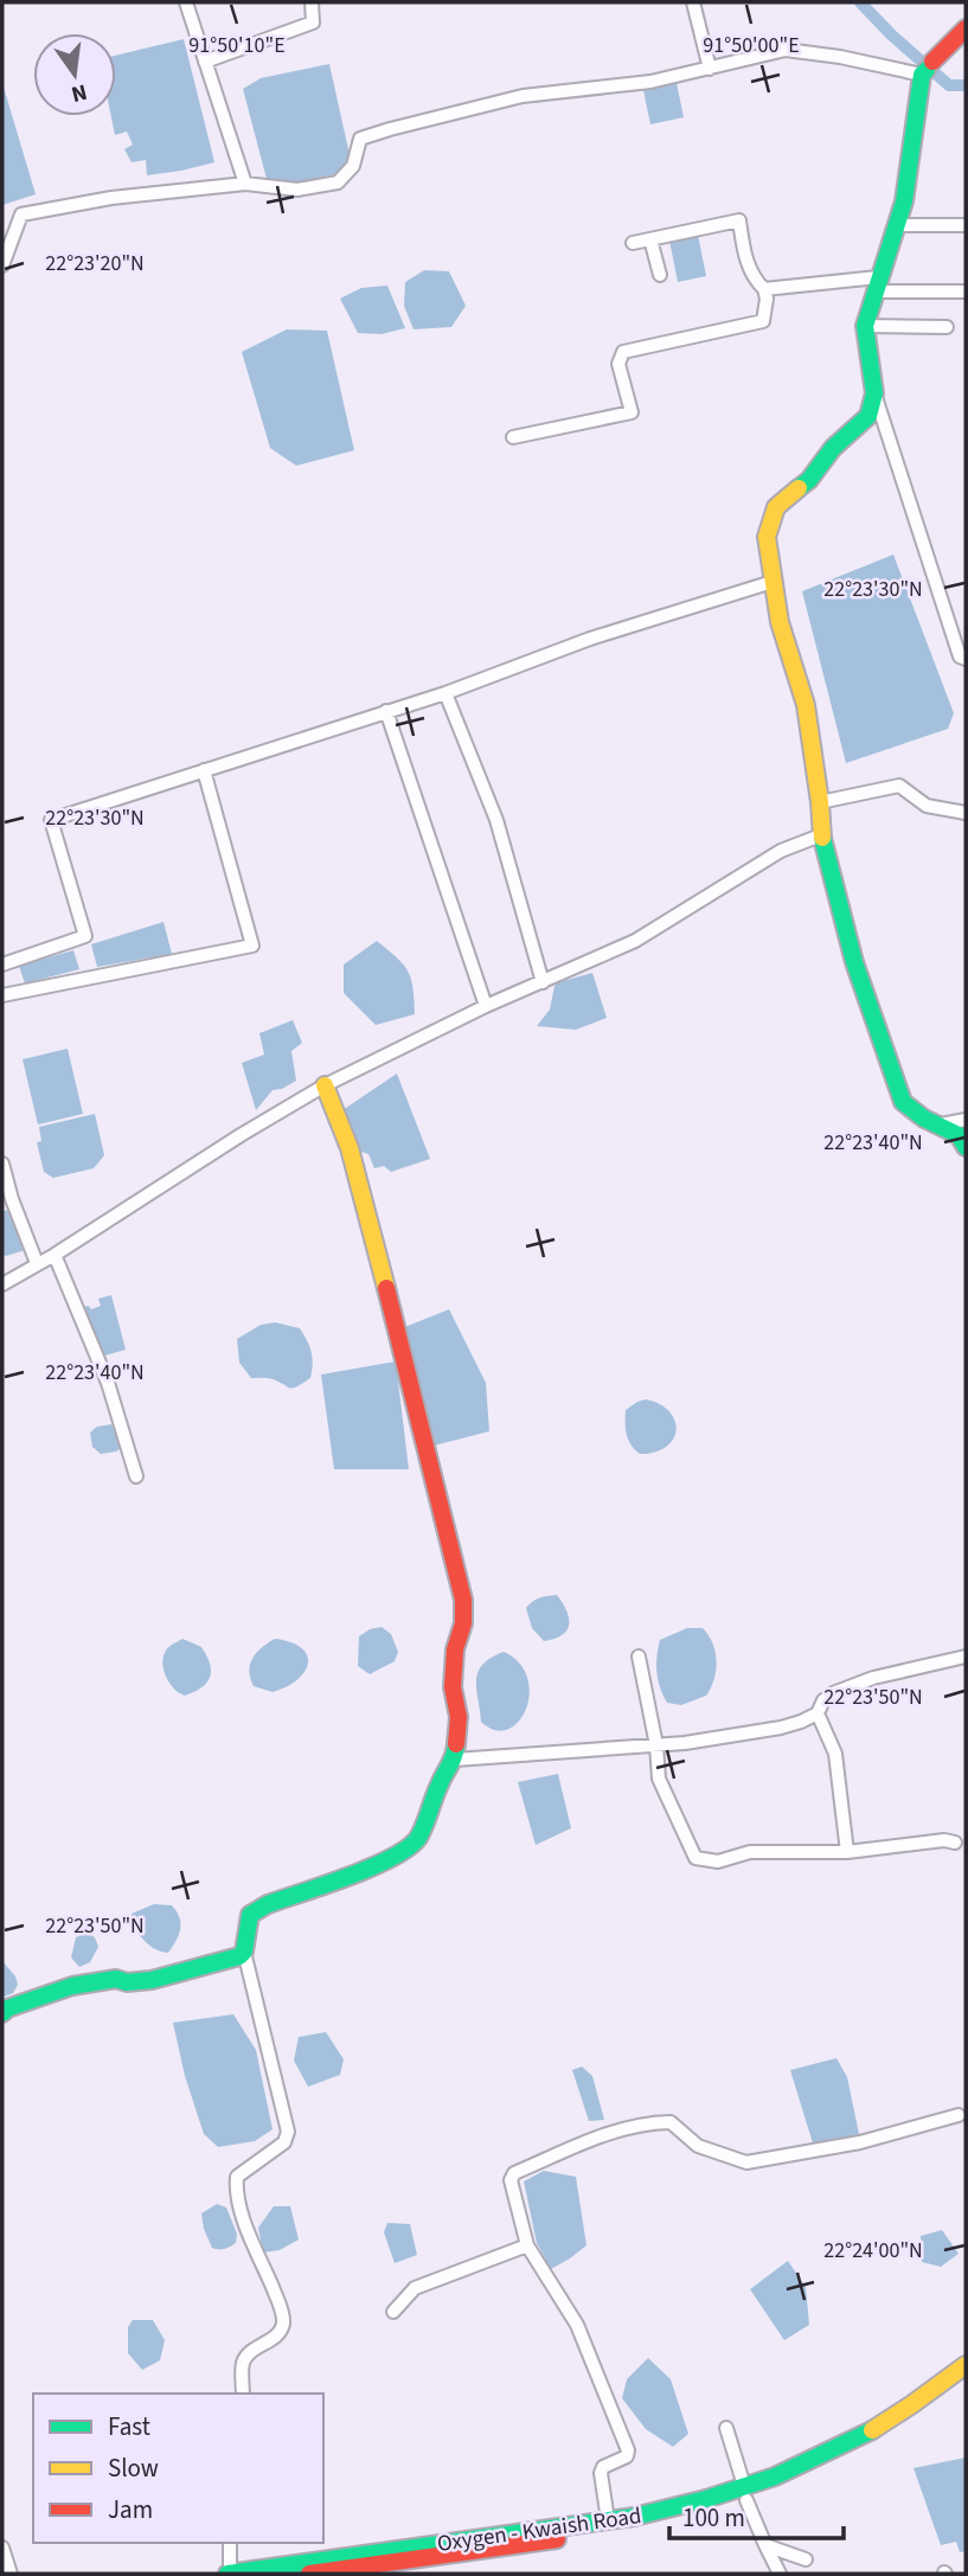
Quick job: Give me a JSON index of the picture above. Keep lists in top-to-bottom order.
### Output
{
  "streets": {
    "street": ["Oxygen - Kwaish Road"]
  },
  "legend": ["Fast", "Slow", "Jam"],
  "scale_bar": "100 m",
  "north": "bottom",
  "coordinates": [
    "91°50'00\"E",
    "91°50'10\"E",
    "22°23'20\"N",
    "22°23'30\"N",
    "22°23'40\"N",
    "22°23'50\"N",
    "22°24'00\"N"
  ]
}
